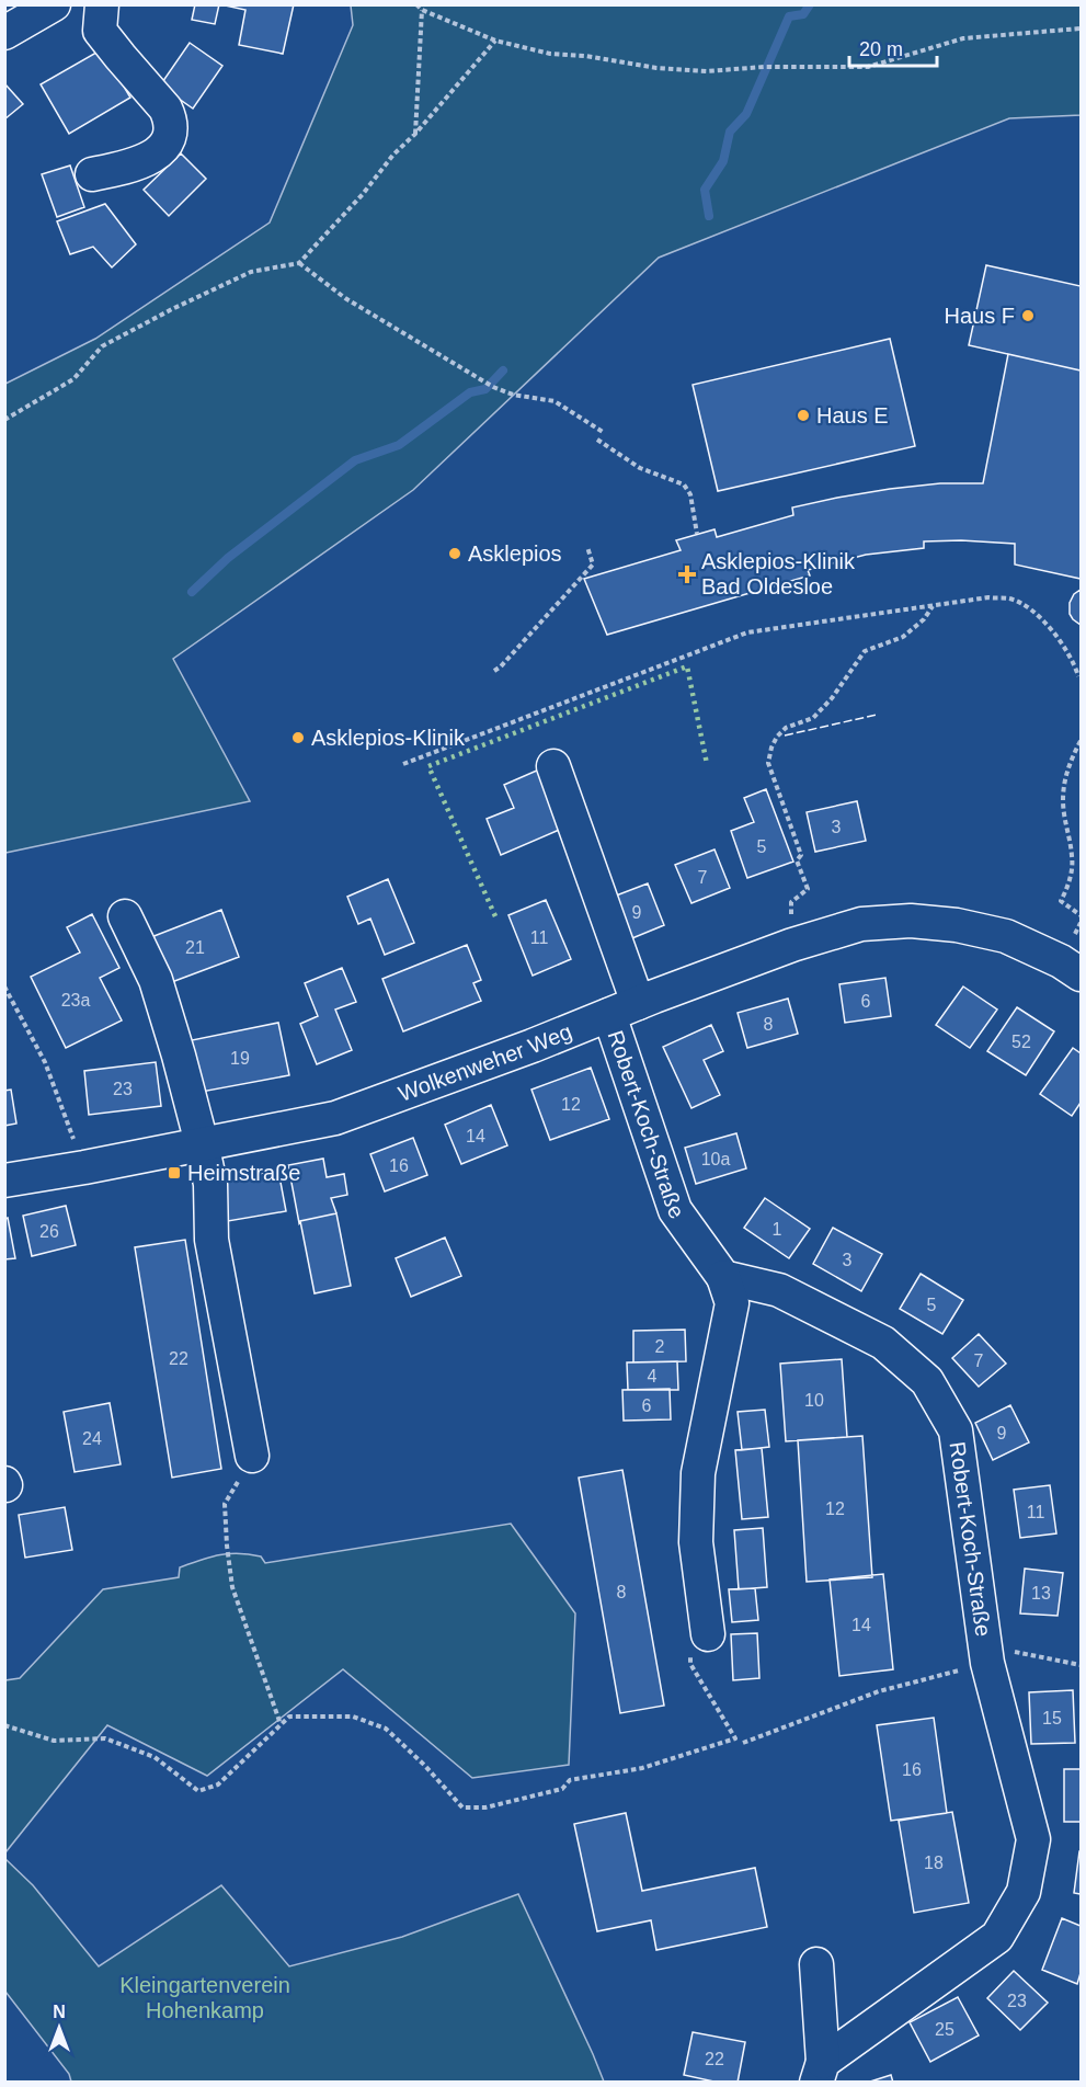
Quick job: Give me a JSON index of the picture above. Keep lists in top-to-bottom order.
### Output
{
  "streets": {
    "street": ["Wolkenweher Weg", "Robert-Koch-Straße"]
  },
  "crossings": [
    ["Wolkenweher Weg", "Robert-Koch-Straße"]
  ],
  "parks": ["Kleingartenverein Hohenkamp"],
  "places": {
    "other": [
      "Haus F",
      "Haus E",
      "Asklepios",
      "Asklepios-Klinik"
    ],
    "health": ["Asklepios-Klinik Bad Oldesloe"],
    "transit": ["Heimstraße"]
  },
  "house_numbers": [
    "3",
    "5",
    "7",
    "9",
    "11",
    "21",
    "23a",
    "6",
    "8",
    "52",
    "19",
    "23",
    "12",
    "14",
    "10a",
    "16",
    "1",
    "26",
    "3",
    "5",
    "2",
    "22",
    "7",
    "4",
    "10",
    "6",
    "9",
    "24",
    "12",
    "11",
    "8",
    "13",
    "14",
    "15",
    "16",
    "18",
    "23",
    "25",
    "22"
  ],
  "scale_bar": "20 m",
  "north": "top"
}
